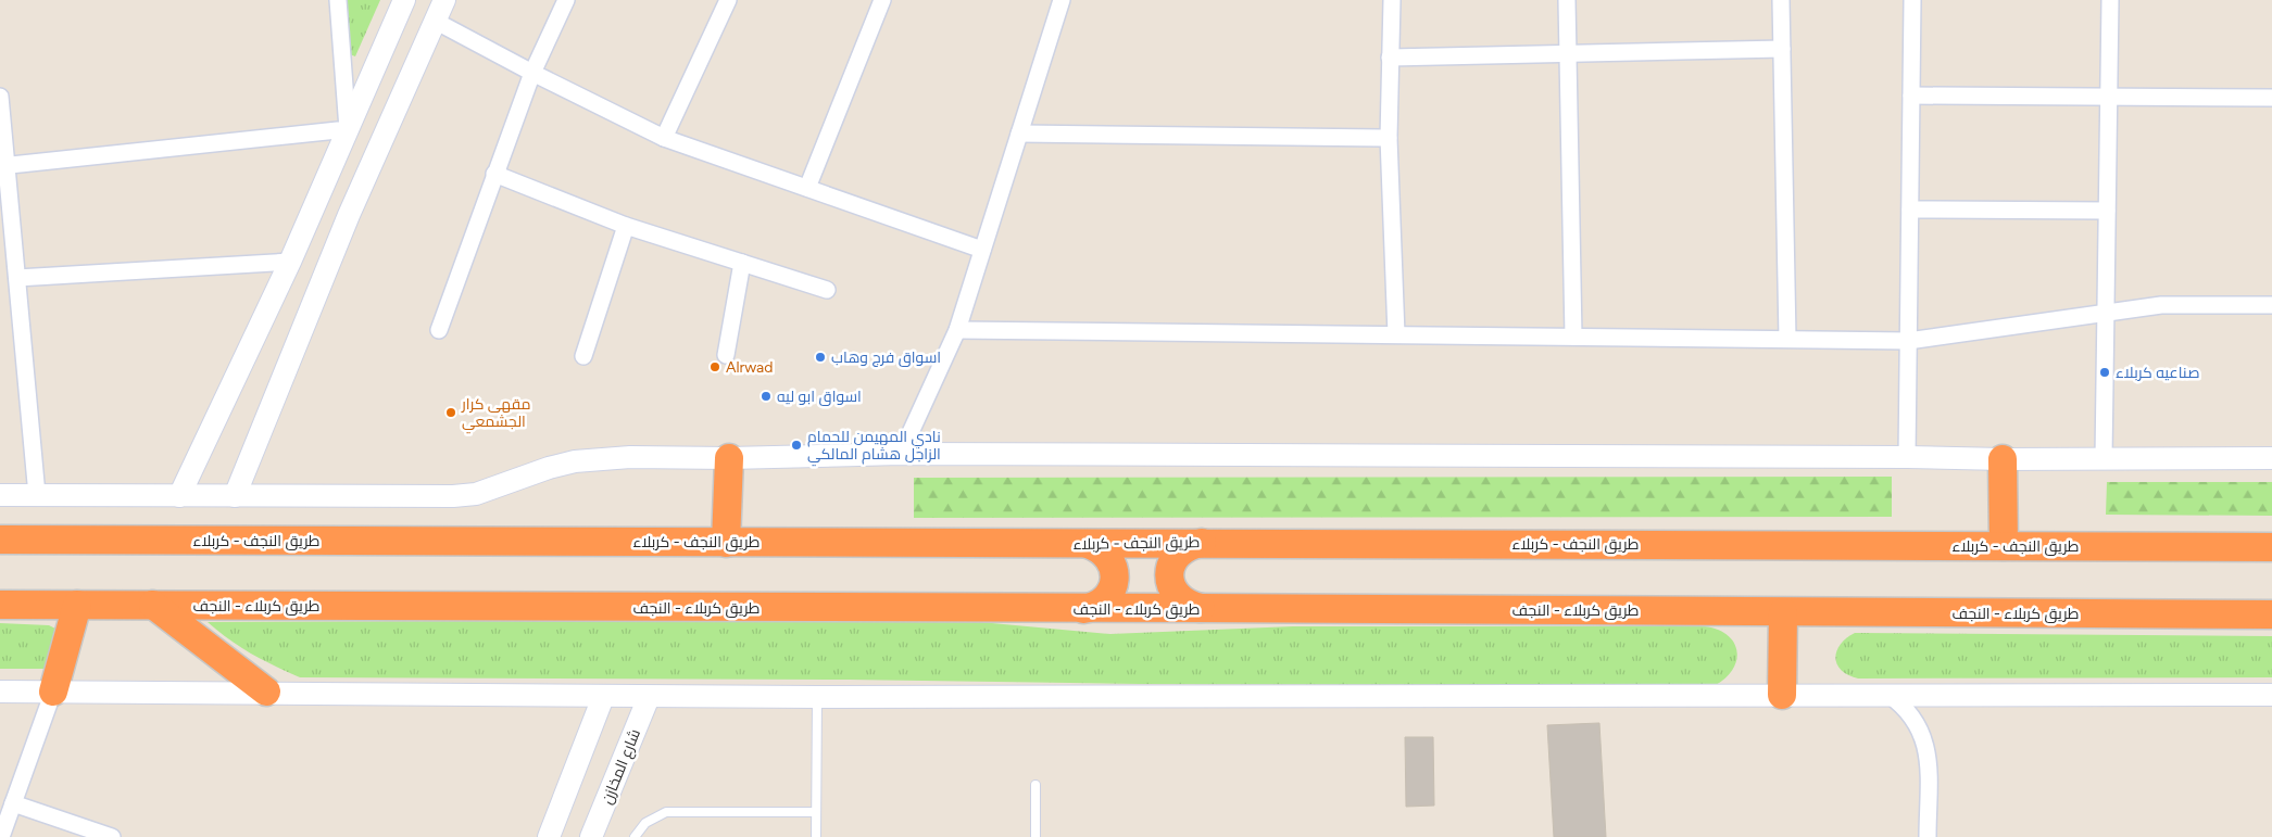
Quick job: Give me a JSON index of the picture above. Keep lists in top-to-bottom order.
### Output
{
  "streets": {
    "highway": ["طريق النجف - كربلاء", "طريق كربلاء - النجف"],
    "main road": ["شارع المخازن"]
  },
  "places": [
    "اسواق فرج وهاب",
    "Alrwad",
    "صناعيه كربلاء",
    "اسواق ابو ليه",
    "مقهى كرار الجشمعي",
    "نادي المهيمن للحمام الزاجل هشام المالكي"
  ]
}
